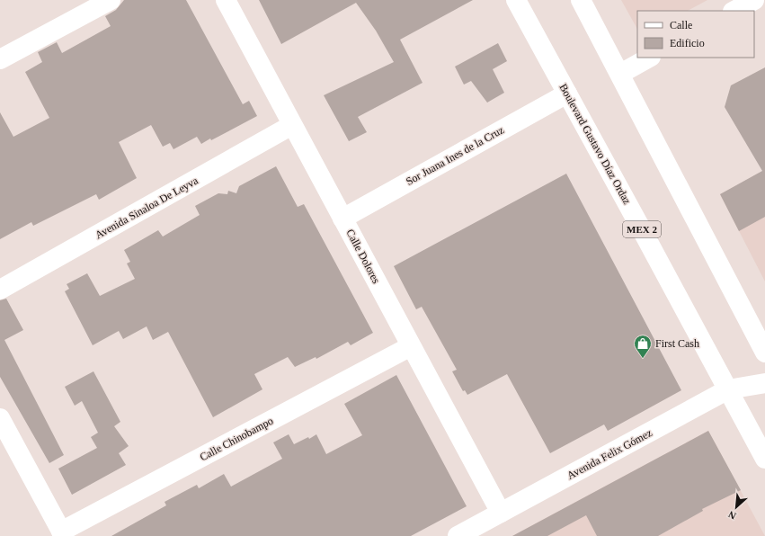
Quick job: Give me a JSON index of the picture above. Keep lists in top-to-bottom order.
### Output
{
  "streets": {
    "street": [
      "Boulevard Gustavo Díaz Ordaz",
      "Sor Juana Ines de la Cruz",
      "Avenida Sinaloa De Leyva",
      "MEX 2",
      "Calle Dolores",
      "Calle Chinobampo",
      "Avenida Felix Gómez"
    ]
  },
  "crossings": [
    ["Boulevard Gustavo Díaz Ordaz", "Sor Juana Ines de la Cruz"],
    ["Boulevard Gustavo Díaz Ordaz", "Avenida Felix Gómez"],
    ["Sor Juana Ines de la Cruz", "Calle Dolores"],
    ["Avenida Sinaloa De Leyva", "Calle Dolores"],
    ["Calle Dolores", "Calle Chinobampo"],
    ["Calle Dolores", "Avenida Felix Gómez"]
  ],
  "places": {
    "shop": ["First Cash"]
  },
  "legend": ["Calle", "Edificio"],
  "north": "bottom left"
}
